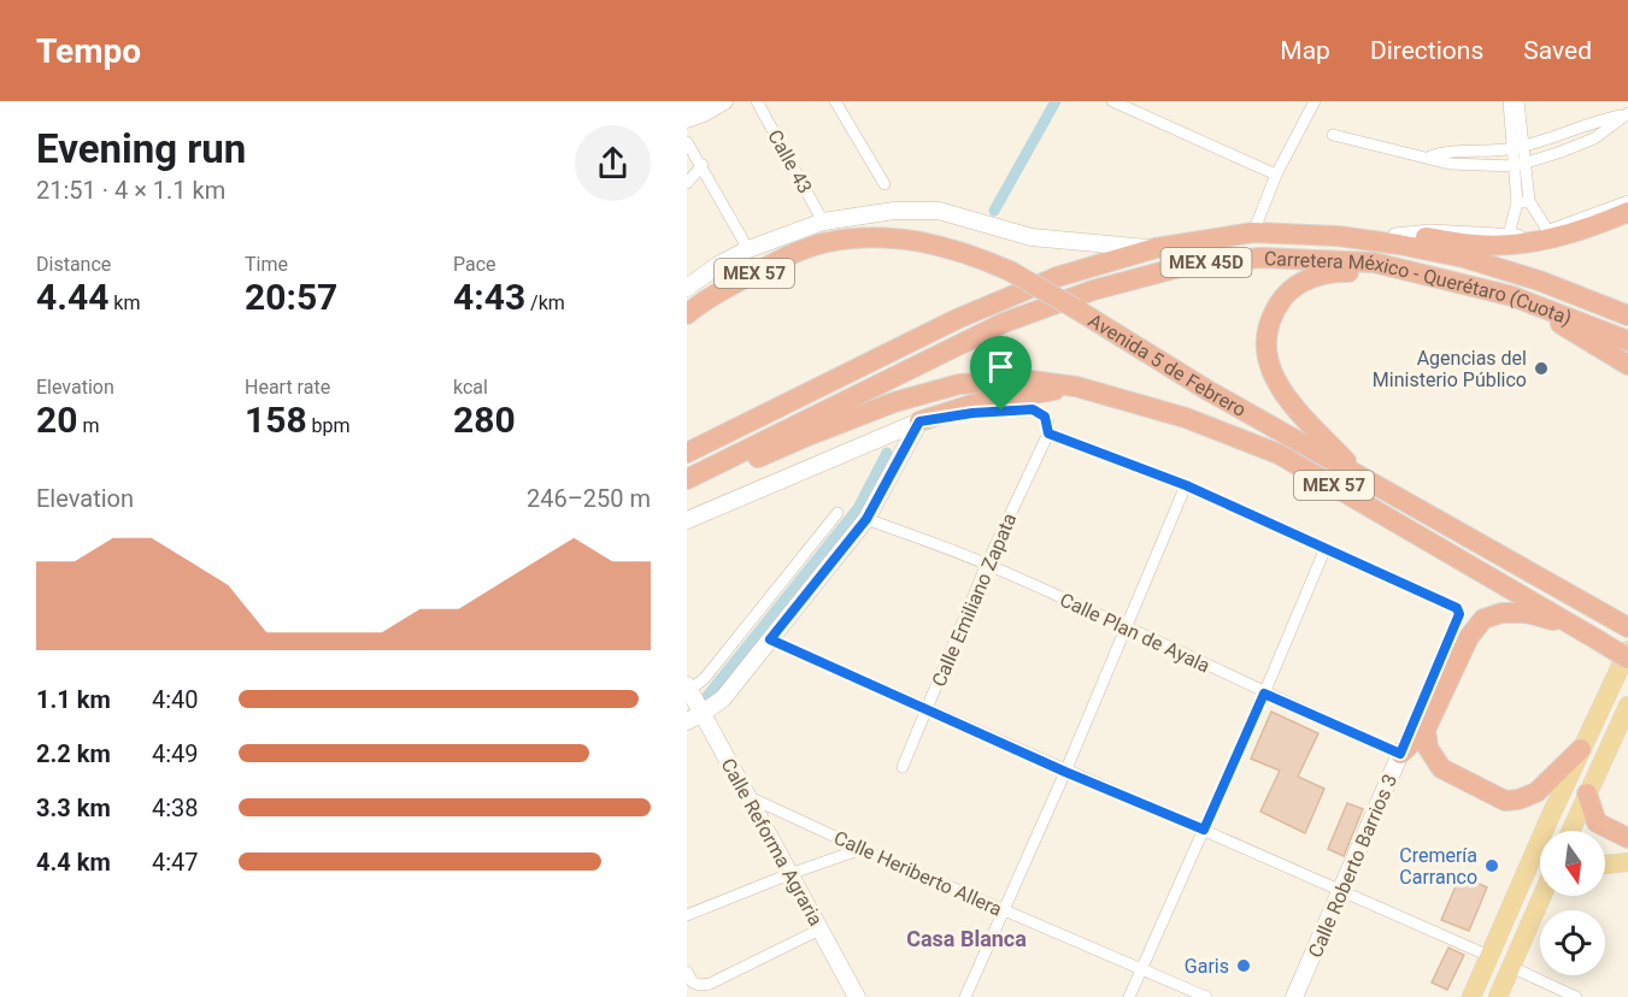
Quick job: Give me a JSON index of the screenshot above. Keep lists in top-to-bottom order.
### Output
{
  "streets": {
    "highway": [
      "MEX 45D",
      "MEX 57",
      "Carretera México - Querétaro (Cuota)",
      "Avenida 5 de Febrero"
    ],
    "street": [
      "Calle 43",
      "Calle Emiliano Zapata",
      "Calle Plan de Ayala",
      "Calle Reforma Agraria",
      "Calle Roberto Barrios 3",
      "Calle Heriberto Allera"
    ]
  },
  "crossings": [
    ["Calle 43", "Avenida 5 de Febrero"],
    ["Calle Emiliano Zapata", "Calle Plan de Ayala"],
    ["Calle Plan de Ayala", "Calle Roberto Barrios 3"],
    ["Calle Reforma Agraria", "Calle Heriberto Allera"]
  ],
  "districts": ["Casa Blanca"],
  "places": ["Agencias del Ministerio Público", "Cremería Carranco", "Garis"],
  "north": "bottom",
  "page": {
    "header": "Tempo",
    "nav": ["Map", "Directions", "Saved"],
    "heading": ["Evening run", "21:51 · 4 × 1.1 km"],
    "stats": [
      ["Distance", "4.44 km"],
      ["Time", "20:57"],
      ["Pace", "4:43 /km"],
      ["Elevation", "20 m"],
      ["Heart rate", "158 bpm"],
      ["kcal", "280"]
    ],
    "chart": ["Elevation", "246–250 m"],
    "list": [
      {
        "name": "1.1 km",
        "note": "4:40"
      },
      {
        "name": "2.2 km",
        "note": "4:49"
      },
      {
        "name": "3.3 km",
        "note": "4:38"
      },
      {
        "name": "4.4 km",
        "note": "4:47"
      }
    ]
  }
}
